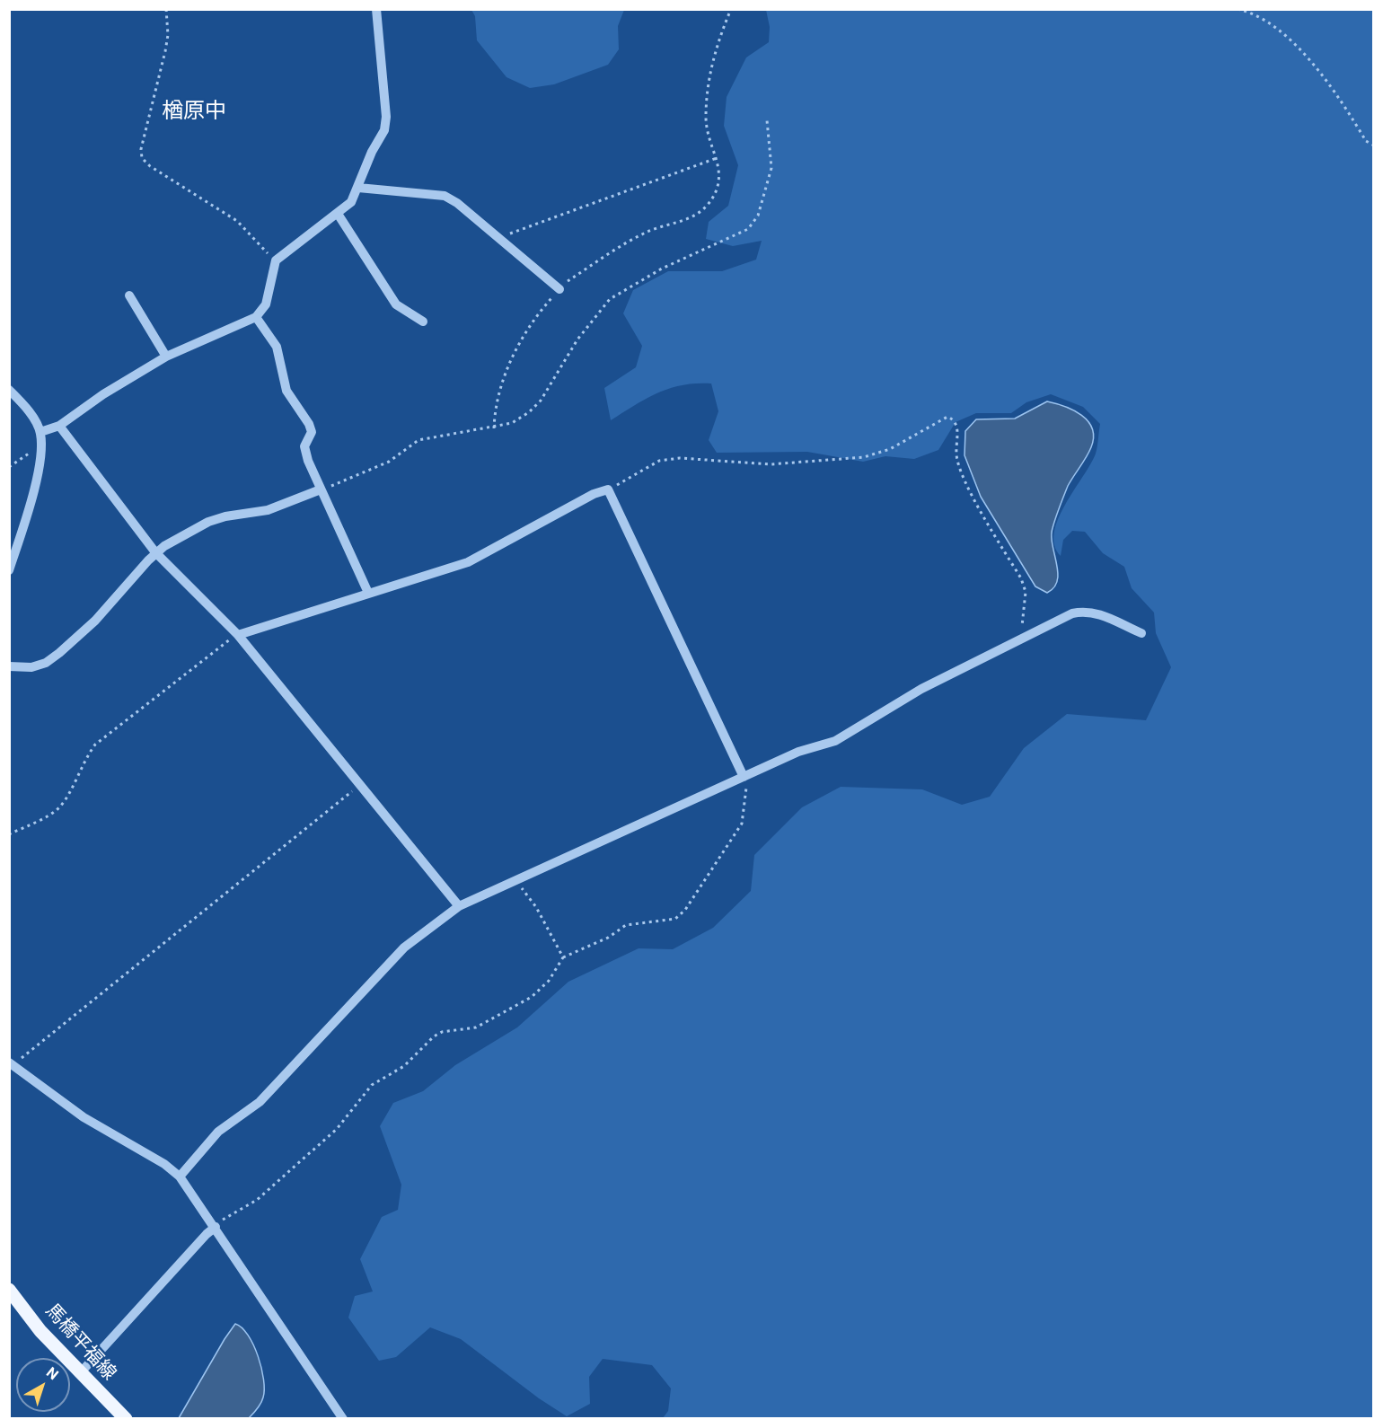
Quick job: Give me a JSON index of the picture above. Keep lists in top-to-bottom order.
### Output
{
  "streets": {
    "main road": ["馬橋平福線"]
  },
  "districts": ["楢原中"],
  "north": "top right"
}
